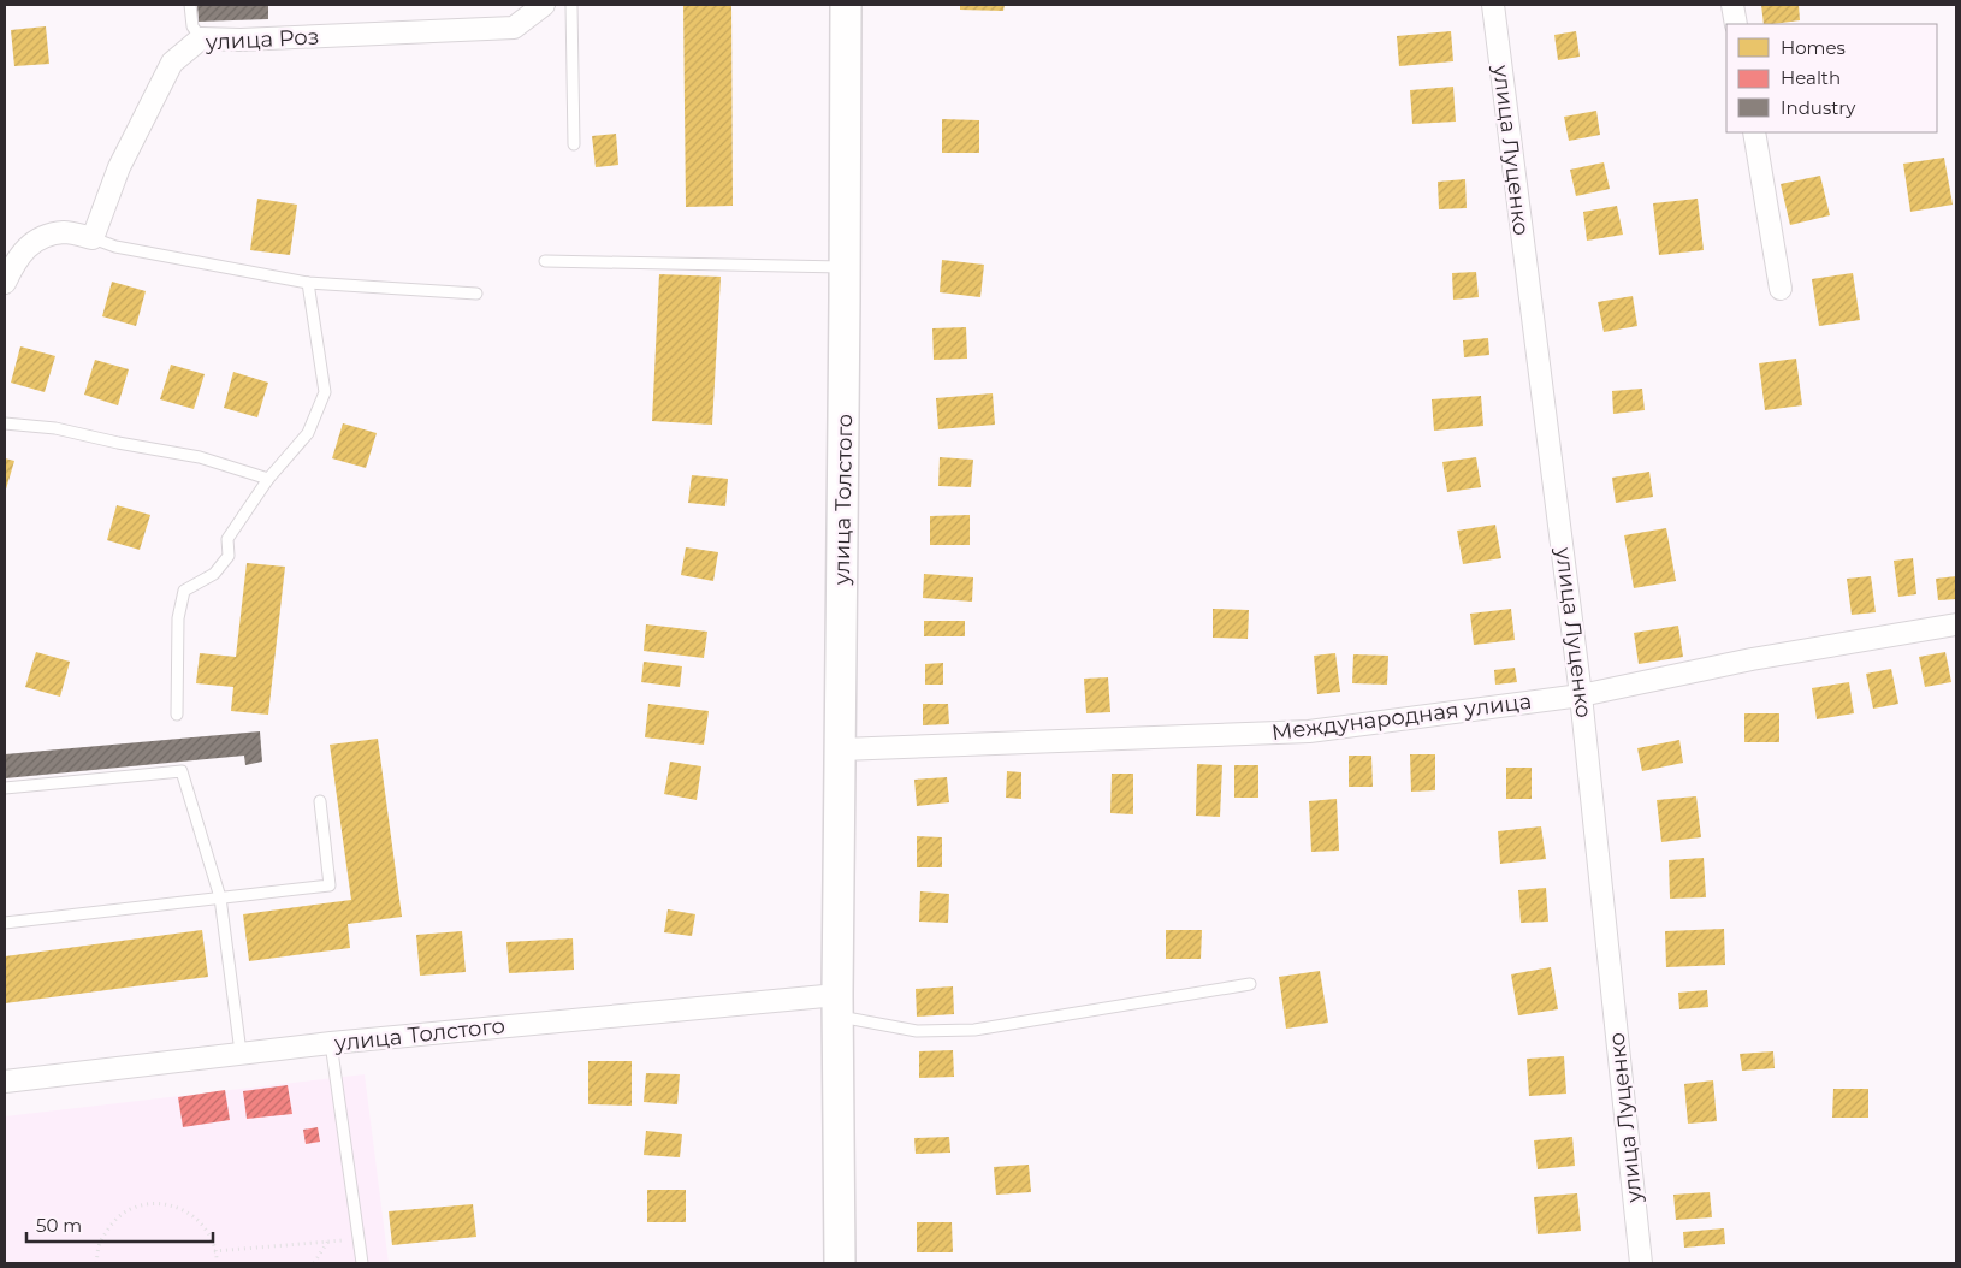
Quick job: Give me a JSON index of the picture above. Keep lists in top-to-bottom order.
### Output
{
  "streets": {
    "main road": ["улица Толстого"],
    "street": ["улица Роз", "улица Луценко", "Международная улица"]
  },
  "crossings": [
    ["улица Луценко", "Международная улица"],
    ["улица Толстого", "Международная улица"]
  ],
  "legend": ["Homes", "Health", "Industry"],
  "scale_bar": "50 m"
}
